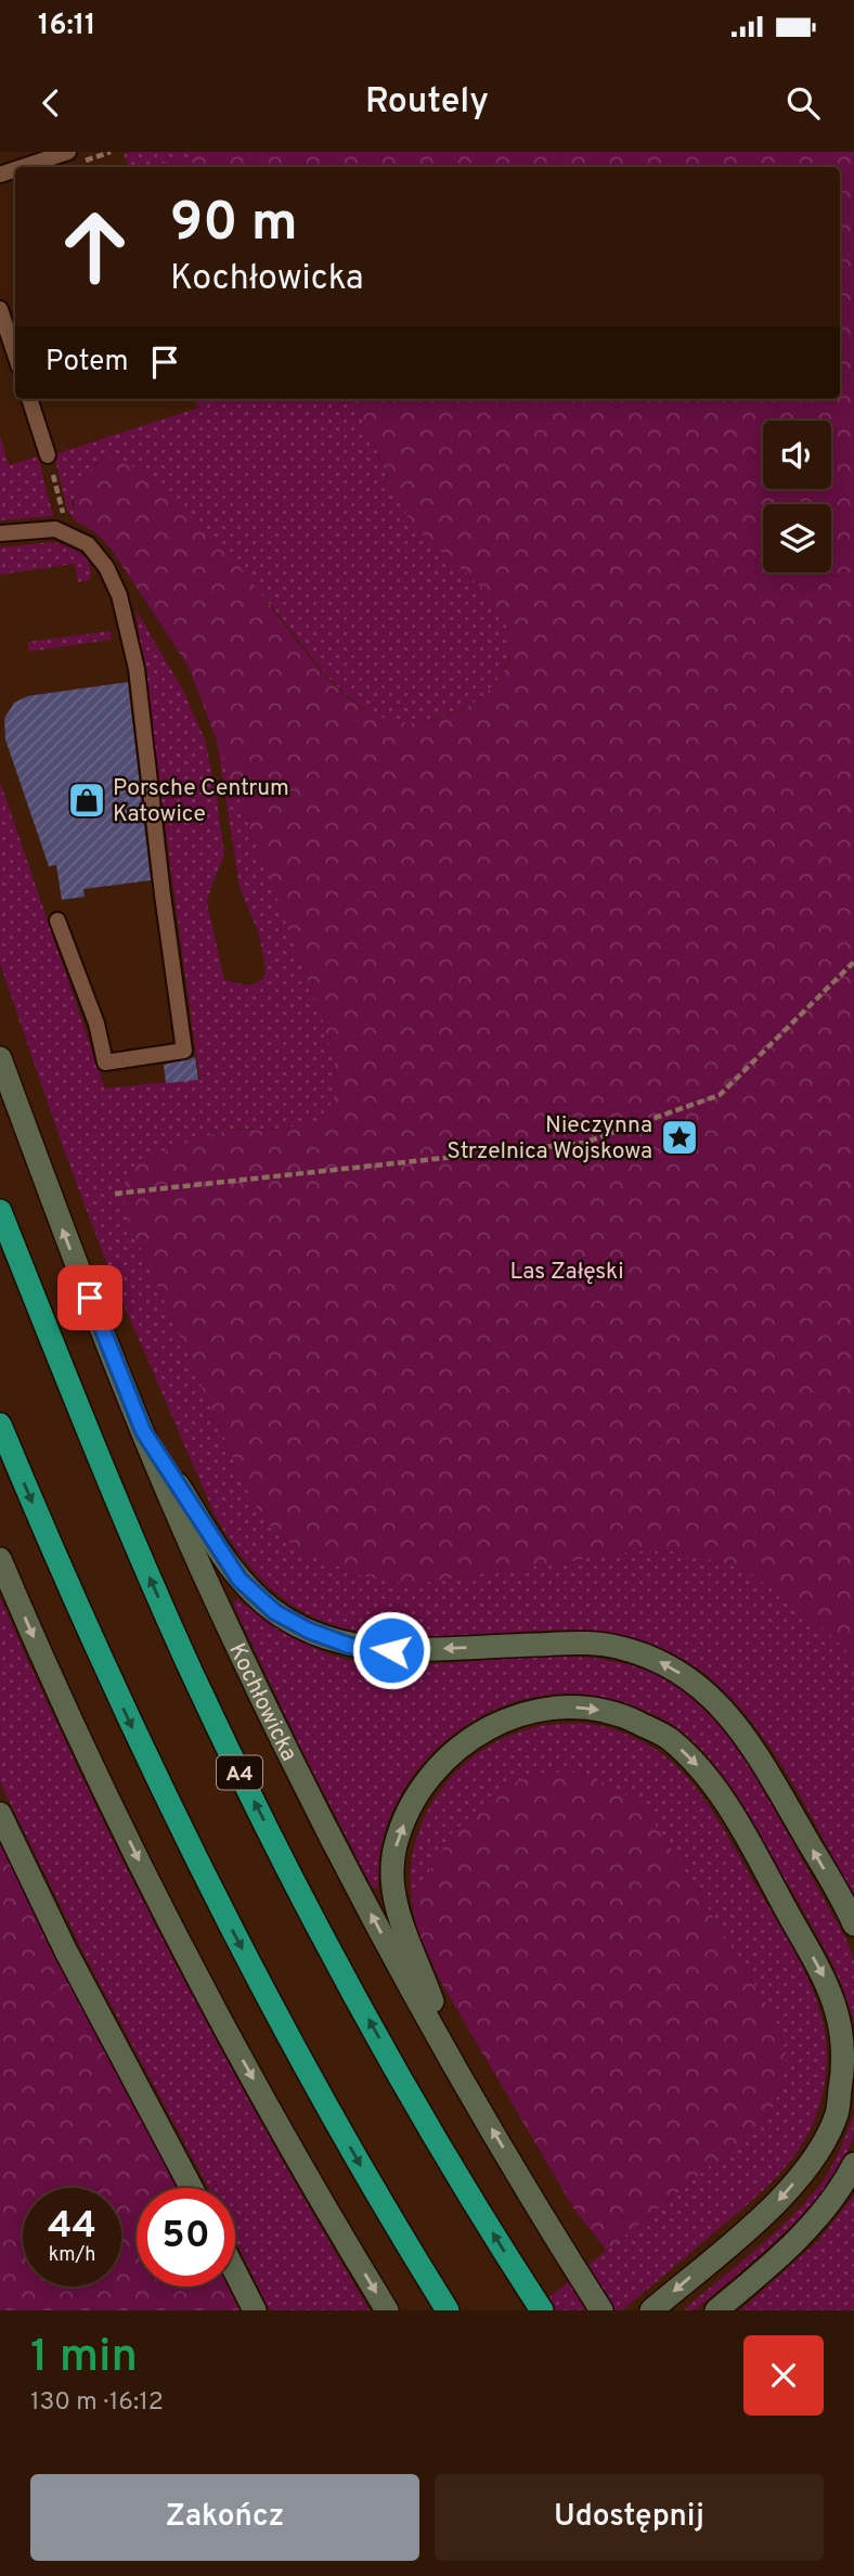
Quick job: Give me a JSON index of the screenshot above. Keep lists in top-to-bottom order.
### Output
{
  "streets": {
    "highway": ["A4"],
    "main road": ["Kochłowicka"]
  },
  "parks": ["Las Załęski"],
  "places": {
    "shop": ["Porsche Centrum Katowice"],
    "place": ["Nieczynna Strzelnica Wojskowa"]
  },
  "page": {
    "status": "16:11",
    "header": "Routely",
    "turn": ["90 m", "Kochłowicka"],
    "then": "Potem",
    "speed": "44 km/h",
    "limit": "50",
    "heading": ["1 min", "130 m · 16:12"],
    "buttons": ["Zakończ", "Udostępnij"]
  }
}
